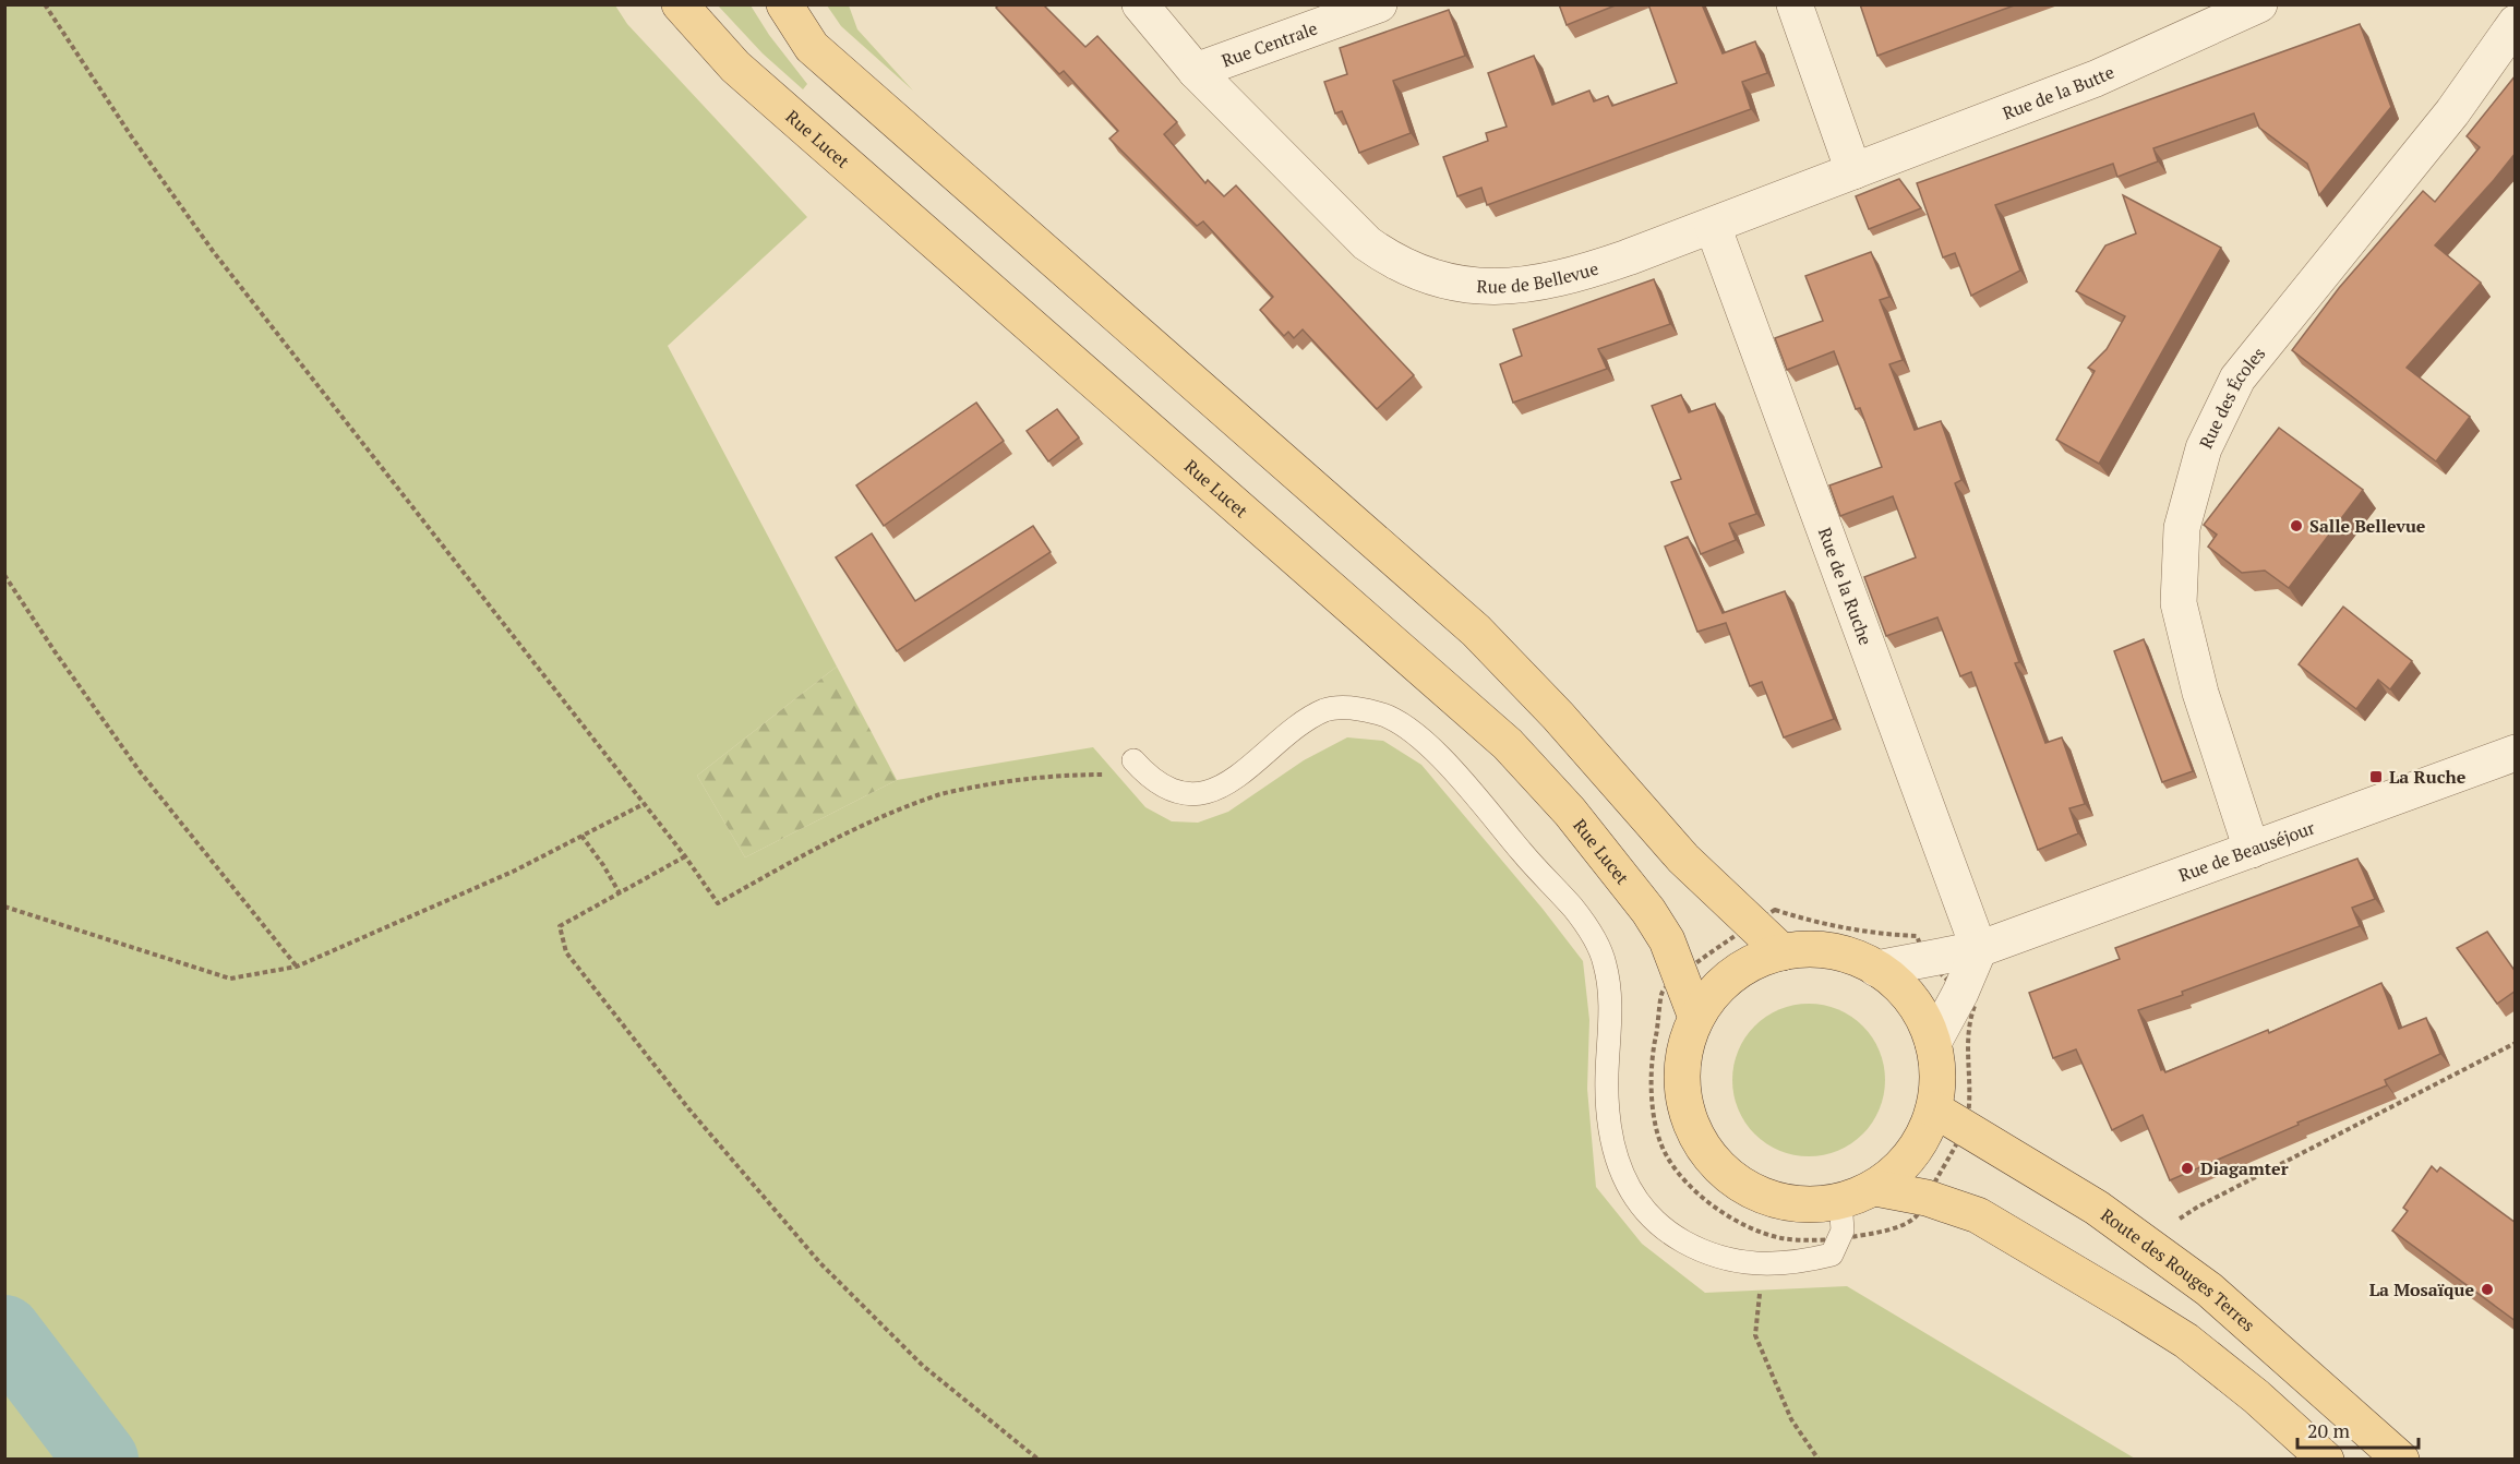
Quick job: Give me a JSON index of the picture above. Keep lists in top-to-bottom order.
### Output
{
  "streets": {
    "main road": ["Rue Lucet", "Route des Rouges Terres"],
    "street": [
      "Rue Centrale",
      "Rue de la Butte",
      "Rue de Bellevue",
      "Rue des Écoles",
      "Rue de la Ruche",
      "Rue de Beauséjour"
    ]
  },
  "crossings": [
    ["Rue Centrale", "Rue de Bellevue"],
    ["Rue de la Butte", "Rue de Bellevue"],
    ["Rue de Bellevue", "Rue de la Ruche"],
    ["Rue des Écoles", "Rue de Beauséjour"],
    ["Rue de la Ruche", "Rue de Beauséjour"]
  ],
  "places": {
    "other": ["Salle Bellevue", "Diagamter", "La Mosaïque"],
    "transit": ["La Ruche"]
  },
  "scale_bar": "20 m"
}
